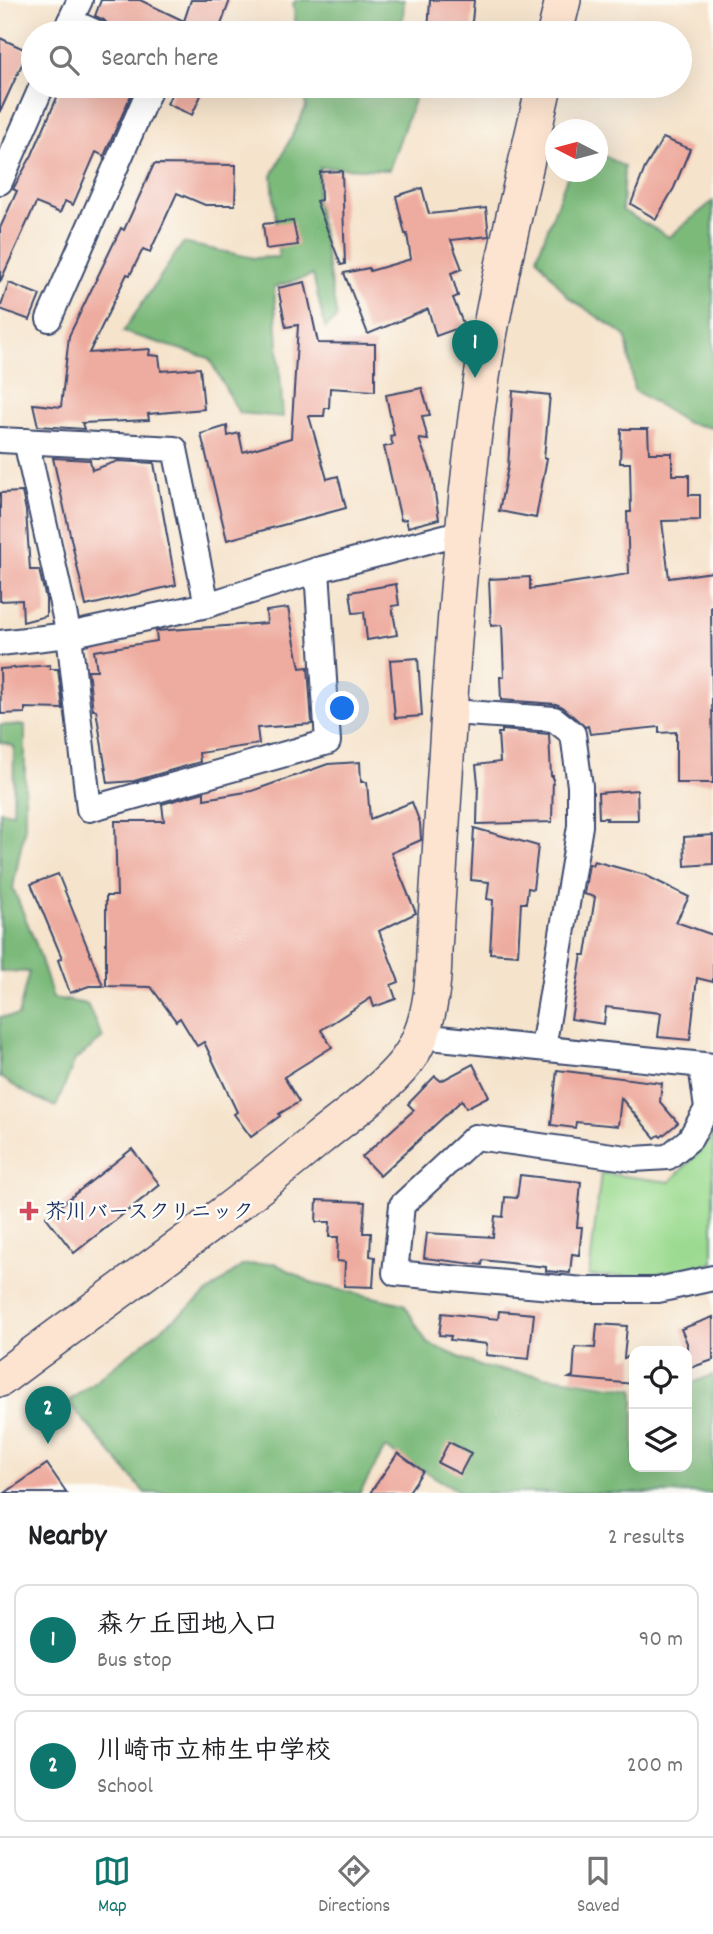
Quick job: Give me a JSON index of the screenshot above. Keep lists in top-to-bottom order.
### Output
{
  "places": {
    "health": ["芥川バースクリニック"]
  },
  "north": "left",
  "page": {
    "search": "Search here",
    "pins": ["1", "2"],
    "heading": ["Nearby", "2 results"],
    "list": [
      {
        "mark": "1",
        "name": "森ケ丘団地入口",
        "note": "Bus stop",
        "value": "90 m"
      },
      {
        "mark": "2",
        "name": "川崎市立柿生中学校",
        "note": "School",
        "value": "200 m"
      }
    ],
    "nav": ["Map", "Directions", "Saved"]
  }
}
